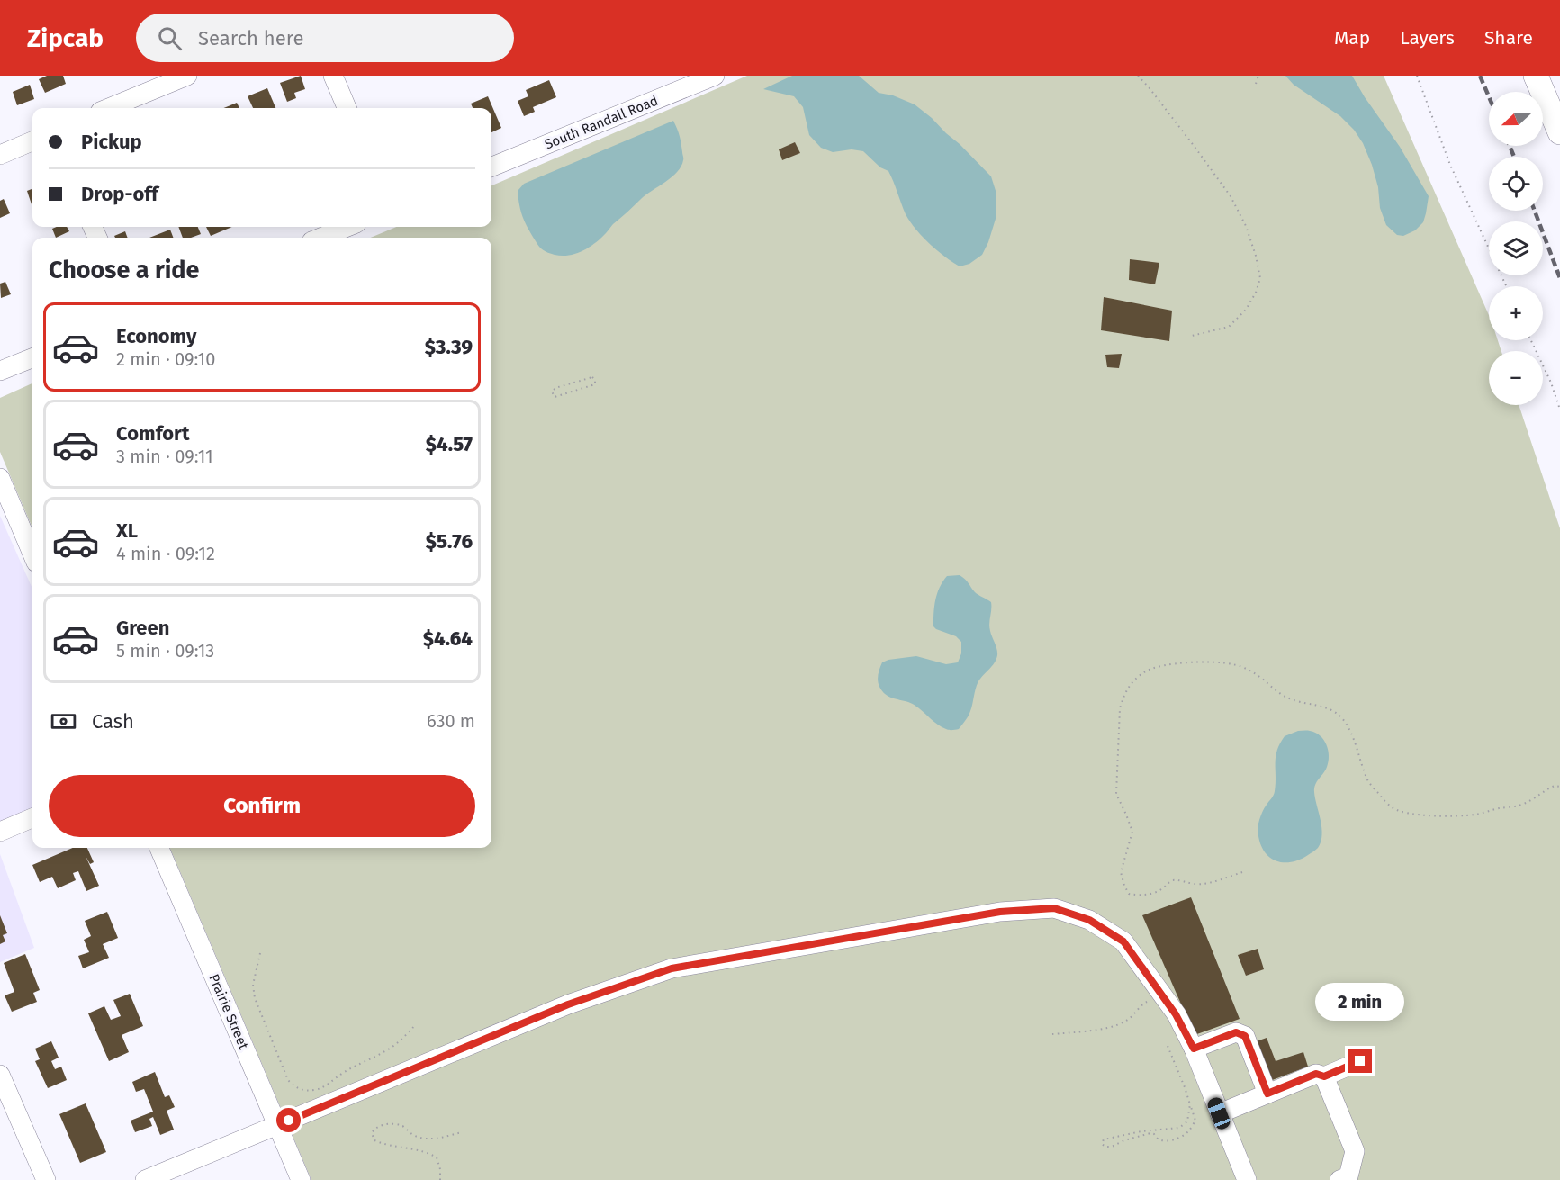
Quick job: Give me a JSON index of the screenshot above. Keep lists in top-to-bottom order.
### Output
{
  "streets": {
    "street": ["South Randall Road", "Prairie Street"]
  },
  "north": "left",
  "page": {
    "header": "Zipcab",
    "search": "Search here",
    "nav": ["Map", "Layers", "Share"],
    "map_buttons": ["+", "−"],
    "banner": ["Pickup", "Drop-off"],
    "heading": "Choose a ride",
    "list": [
      {
        "name": "Economy",
        "note": "2 min · 09:10",
        "value": "$3.39"
      },
      {
        "name": "Comfort",
        "note": "3 min · 09:11",
        "value": "$4.57"
      },
      {
        "name": "XL",
        "note": "4 min · 09:12",
        "value": "$5.76"
      },
      {
        "name": "Green",
        "note": "5 min · 09:13",
        "value": "$4.64"
      }
    ],
    "pay": ["Cash", "630 m"],
    "buttons": "Confirm",
    "bubble": "2 min"
  }
}
